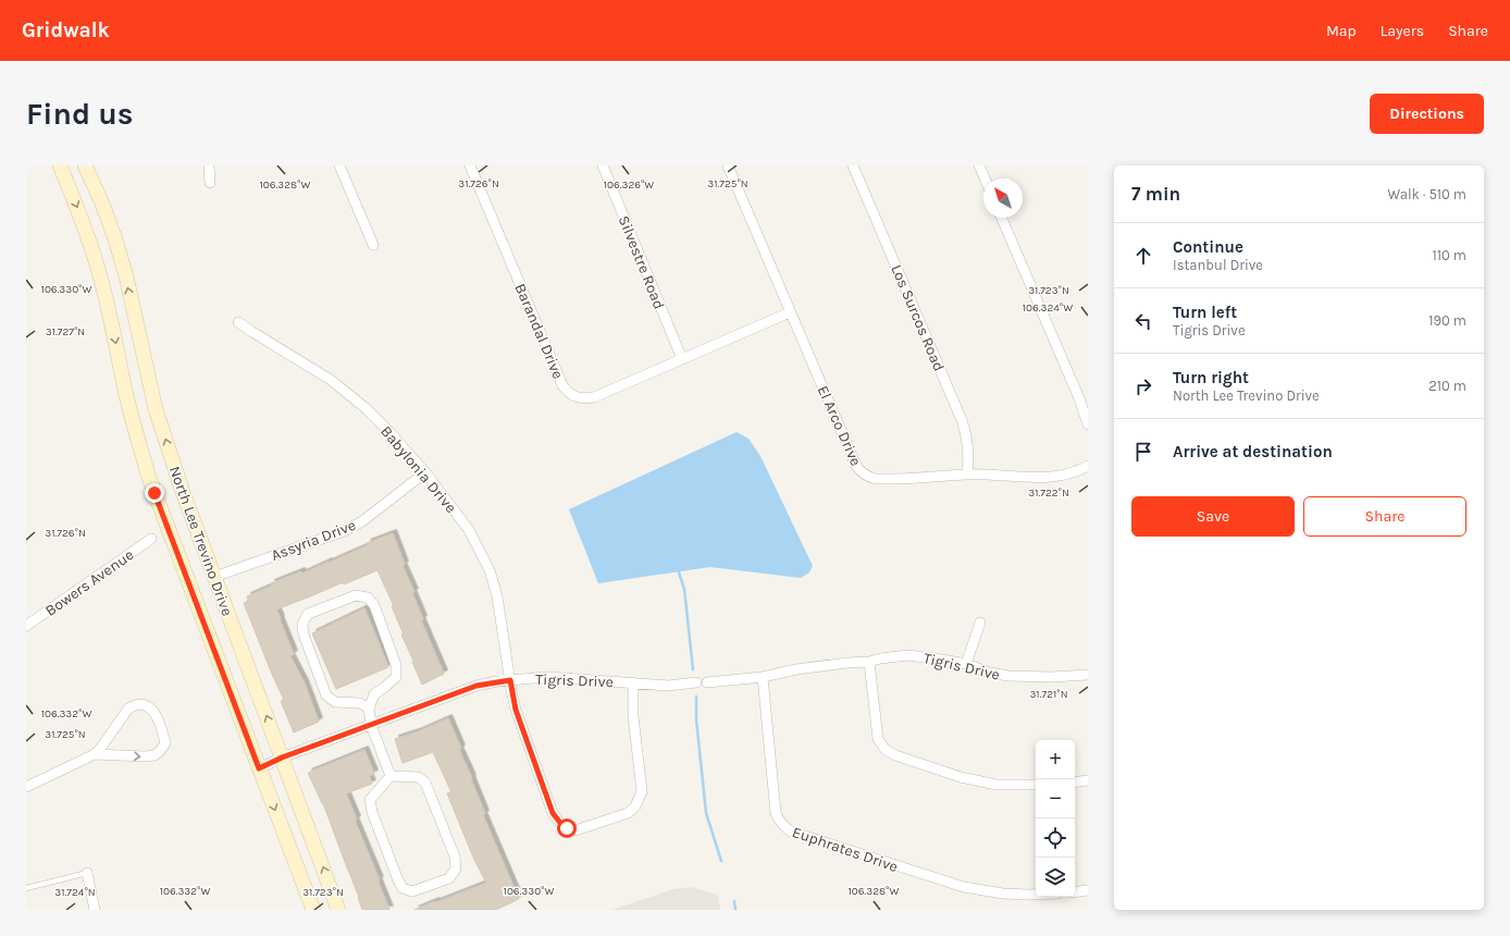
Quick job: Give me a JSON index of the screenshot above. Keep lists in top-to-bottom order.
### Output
{
  "streets": {
    "main road": ["North Lee Trevino Drive"],
    "street": [
      "Silvestre Road",
      "Los Surcos Road",
      "Barandal Drive",
      "El Arco Drive",
      "Babylonia Drive",
      "Assyria Drive",
      "Bowers Avenue",
      "Tigris Drive",
      "Euphrates Drive"
    ]
  },
  "crossings": [
    ["Silvestre Road", "Barandal Drive"],
    ["Los Surcos Road", "El Arco Drive"],
    ["Barandal Drive", "El Arco Drive"],
    ["Babylonia Drive", "Assyria Drive"],
    ["Babylonia Drive", "Tigris Drive"],
    ["Assyria Drive", "North Lee Trevino Drive"],
    ["North Lee Trevino Drive", "Tigris Drive"],
    ["Tigris Drive", "Euphrates Drive"]
  ],
  "north": "top left",
  "page": {
    "header": "Gridwalk",
    "nav": ["Map", "Layers", "Share"],
    "buttons": [
      "Directions",
      ["Save", "Share"]
    ],
    "title": "Find us",
    "heading": ["7 min", "Walk · 510 m"],
    "list": [
      ["Continue", "Istanbul Drive", "110 m"],
      ["Turn left", "Tigris Drive", "190 m"],
      ["Turn right", "North Lee Trevino Drive", "210 m"],
      "Arrive at destination"
    ],
    "map_buttons": ["+", "−"]
  },
  "coordinates": [
    "31.726°N",
    "31.725°N",
    "106.326°W",
    "106.328°W",
    "106.330°W",
    "31.723°N",
    "106.324°W",
    "31.727°N",
    "31.722°N",
    "31.721°N",
    "106.332°W",
    "31.724°N"
  ]
}
